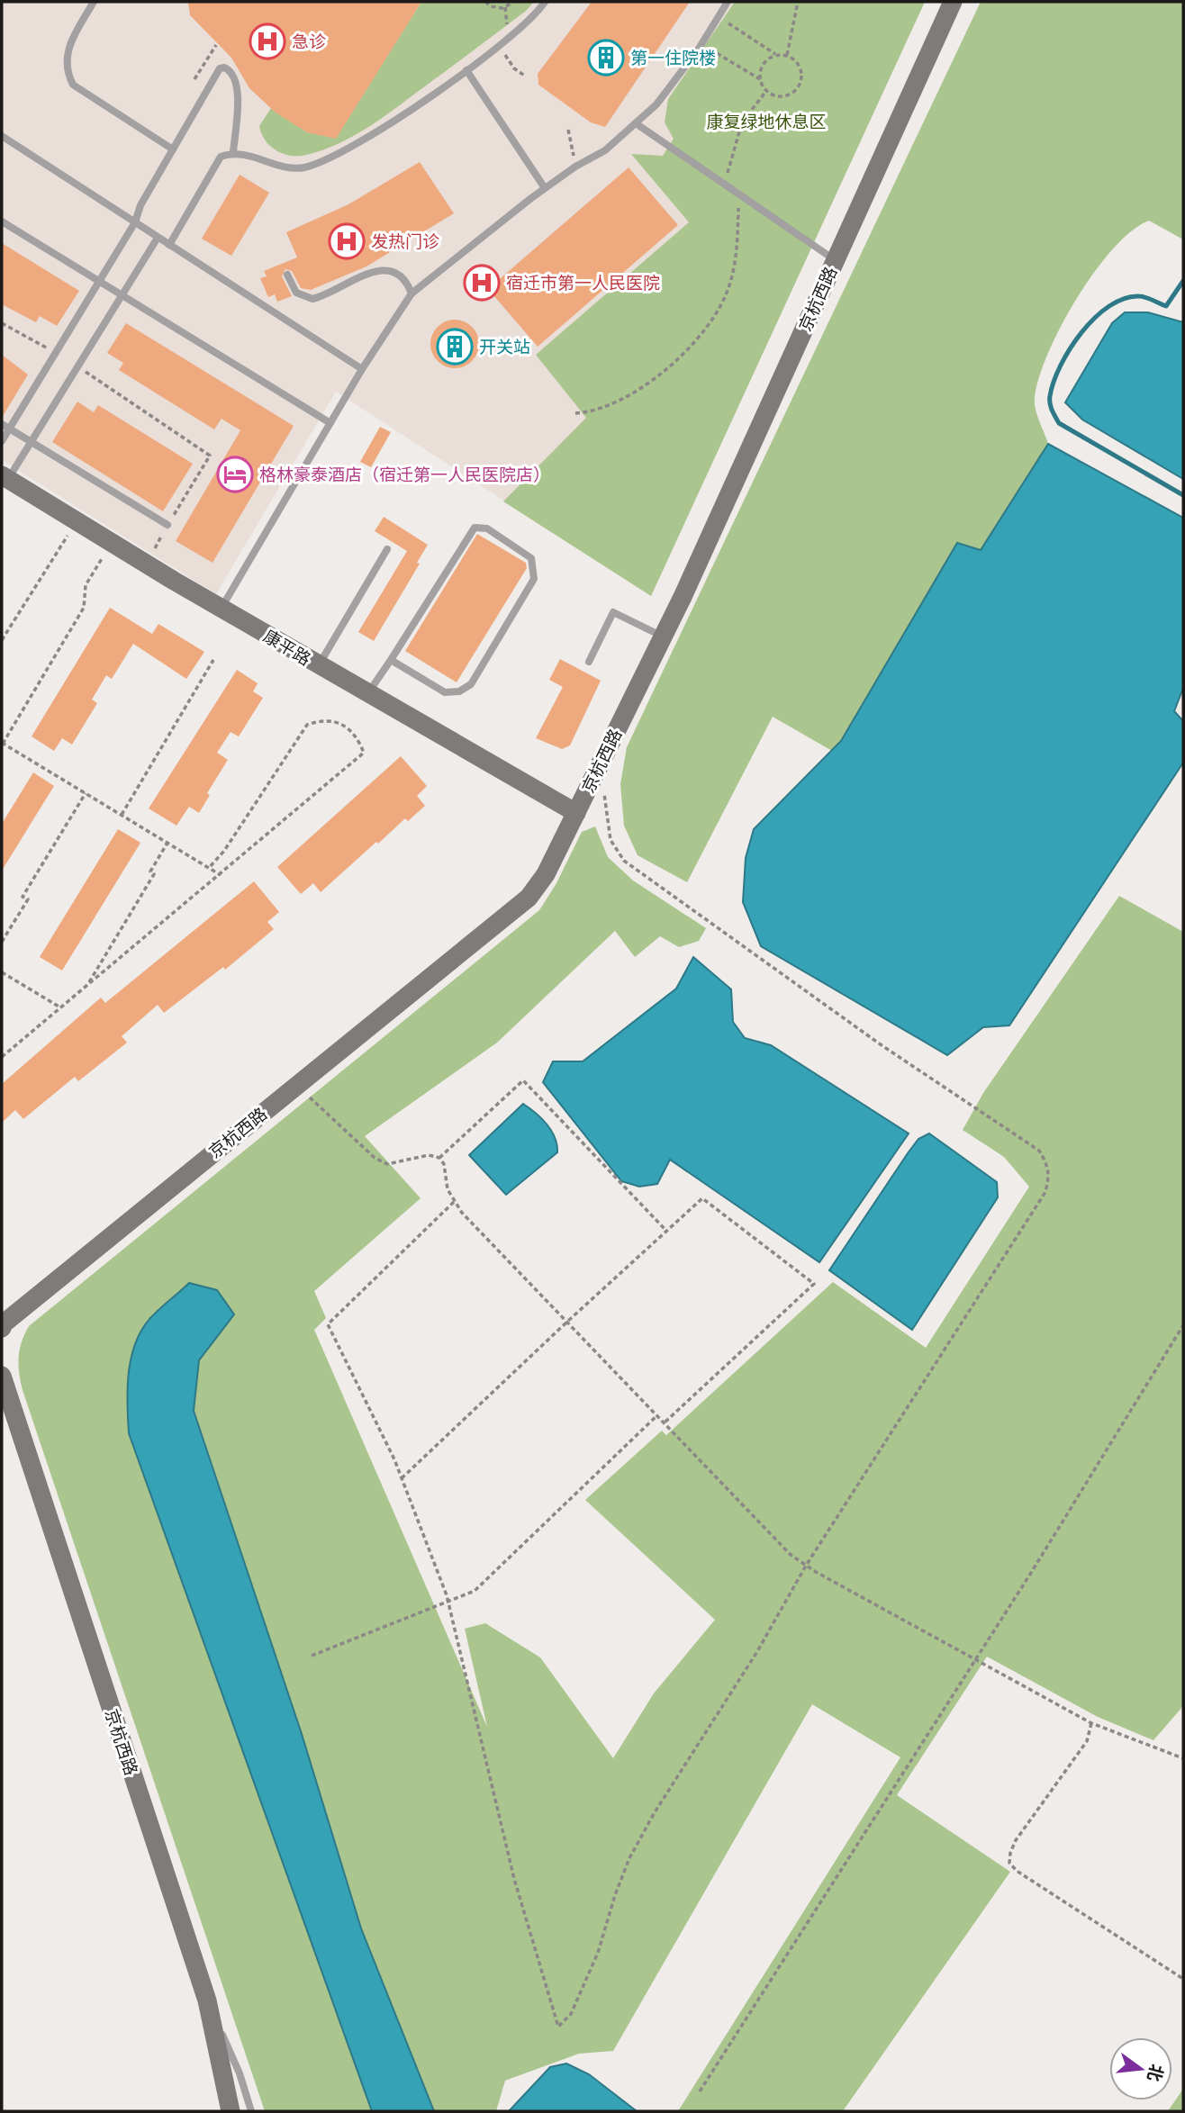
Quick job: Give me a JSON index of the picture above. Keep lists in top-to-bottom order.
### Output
{
  "streets": {
    "street": ["京杭西路", "康平路"]
  },
  "crossings": [
    ["京杭西路", "康平路"]
  ],
  "parks": ["康复绿地休息区"],
  "places": {
    "hospital": ["急诊", "发热门诊", "宿迁市第一人民医院"],
    "building": ["第一住院楼", "开关站"],
    "hotel": ["格林豪泰酒店（宿迁第一人民医院店）"]
  },
  "north": "right"
}
